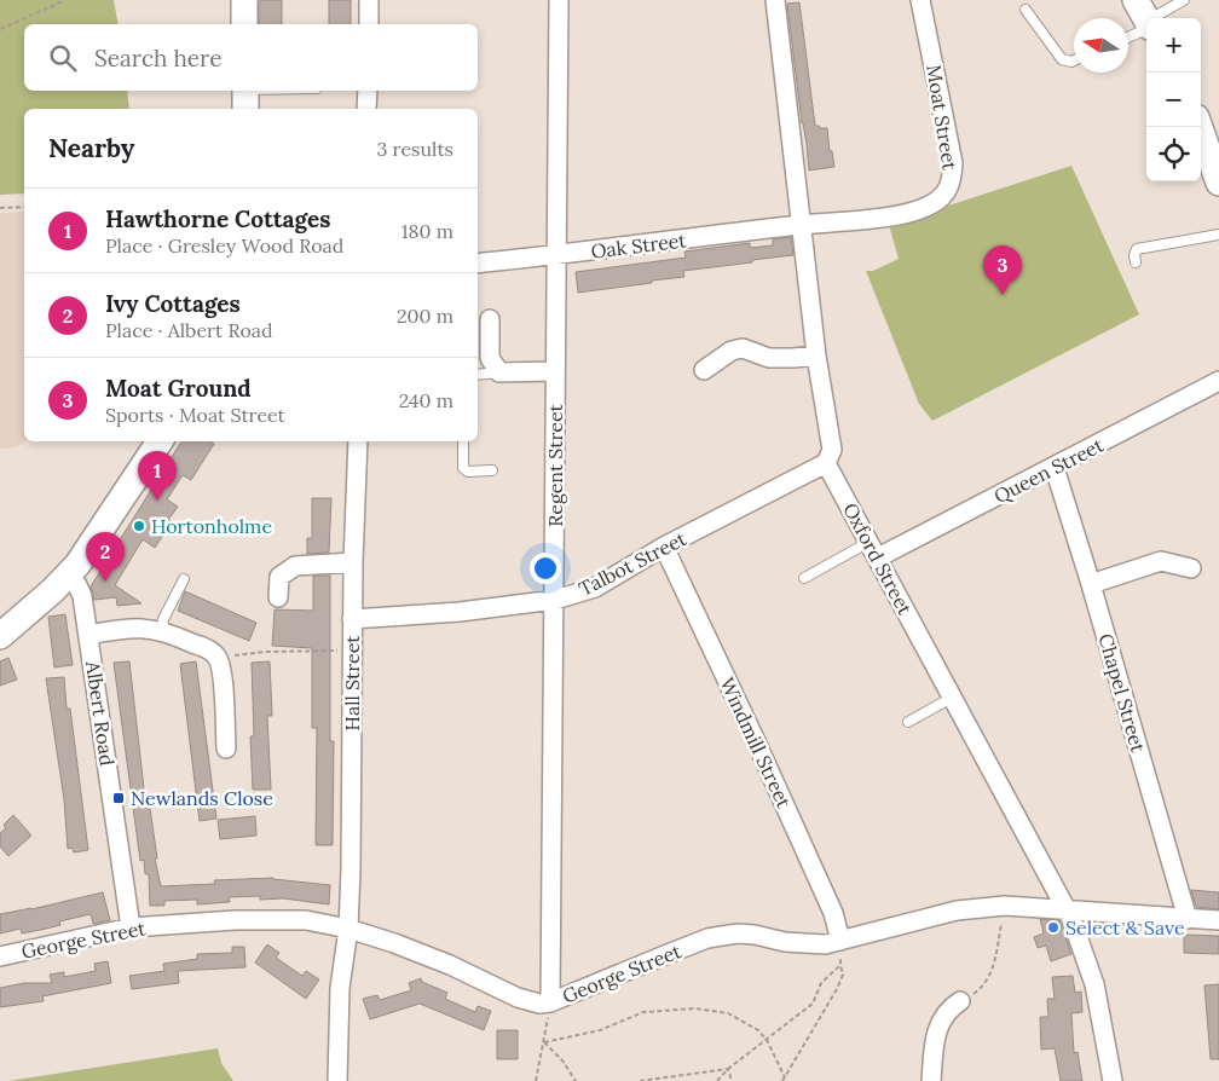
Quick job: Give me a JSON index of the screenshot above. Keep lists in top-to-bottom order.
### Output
{
  "streets": {
    "street": [
      "Moat Street",
      "Oak Street",
      "Regent Street",
      "Queen Street",
      "Oxford Street",
      "Talbot Street",
      "Hall Street",
      "Chapel Street",
      "Albert Road",
      "Windmill Street",
      "George Street"
    ]
  },
  "crossings": [
    ["Moat Street", "Oak Street"],
    ["Oak Street", "Regent Street"],
    ["Regent Street", "Talbot Street"],
    ["Regent Street", "George Street"],
    ["Queen Street", "Oxford Street"],
    ["Queen Street", "Chapel Street"],
    ["Oxford Street", "Talbot Street"],
    ["Oxford Street", "George Street"],
    ["Talbot Street", "Hall Street"],
    ["Talbot Street", "Windmill Street"],
    ["Hall Street", "George Street"],
    ["Chapel Street", "George Street"],
    ["Albert Road", "George Street"],
    ["Windmill Street", "George Street"]
  ],
  "places": {
    "other": ["Hortonholme", "Select & Save"],
    "transit": ["Newlands Close"]
  },
  "north": "left",
  "page": {
    "map_buttons": ["+", "−"],
    "search": "Search here",
    "heading": ["Nearby", "3 results"],
    "list": [
      {
        "mark": "1",
        "name": "Hawthorne Cottages",
        "note": "Place · Gresley Wood Road",
        "value": "180 m"
      },
      {
        "mark": "2",
        "name": "Ivy Cottages",
        "note": "Place · Albert Road",
        "value": "200 m"
      },
      {
        "mark": "3",
        "name": "Moat Ground",
        "note": "Sports · Moat Street",
        "value": "240 m"
      }
    ],
    "pins": ["3", "1", "2"]
  }
}
